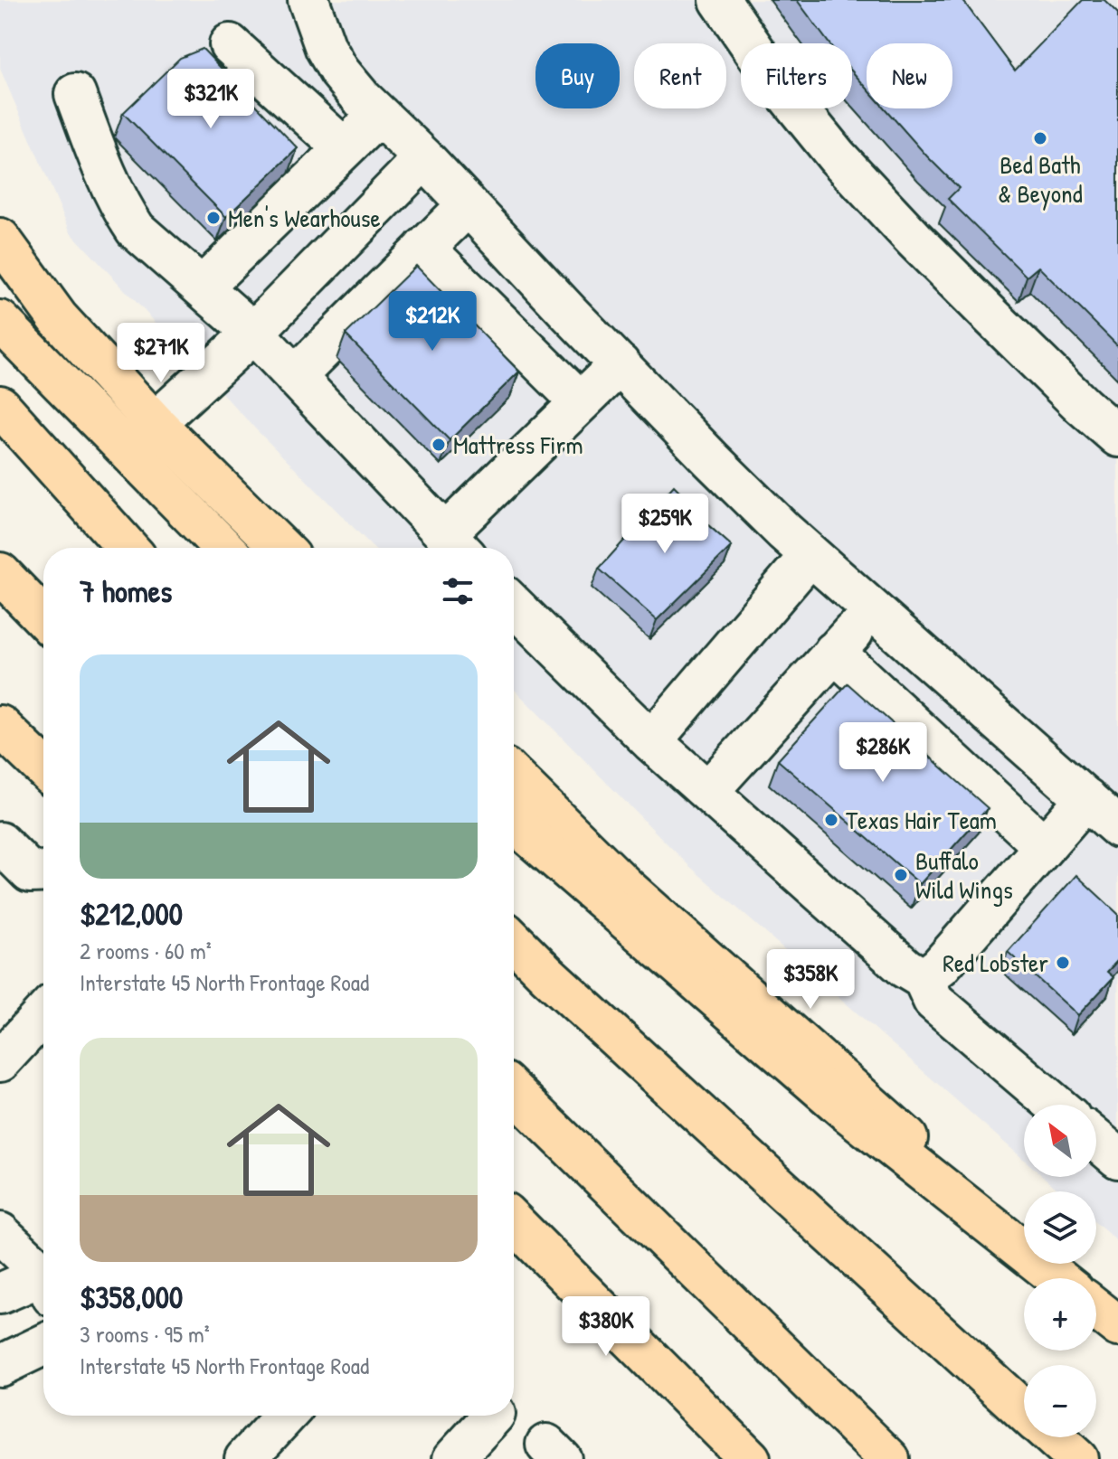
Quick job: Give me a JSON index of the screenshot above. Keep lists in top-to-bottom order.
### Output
{
  "places": [
    "Bed Bath & Beyond",
    "Men's Wearhouse",
    "Mattress Firm",
    "Texas Hair Team",
    "Buffalo Wild Wings",
    "Red Lobster"
  ],
  "north": "top left",
  "page": {
    "chip": [
      "Buy",
      "Rent",
      "Filters",
      "New"
    ],
    "price": [
      "$321K",
      "$212K",
      "$271K",
      "$259K",
      "$286K",
      "$358K",
      "$380K"
    ],
    "heading": "7 homes",
    "list": [
      {
        "name": "$212,000",
        "note": "2 rooms · 60 m² · Interstate 45 North Frontage Road"
      },
      {
        "name": "$358,000",
        "note": "3 rooms · 95 m² · Interstate 45 North Frontage Road"
      }
    ],
    "map_buttons": ["+", "−"]
  }
}
